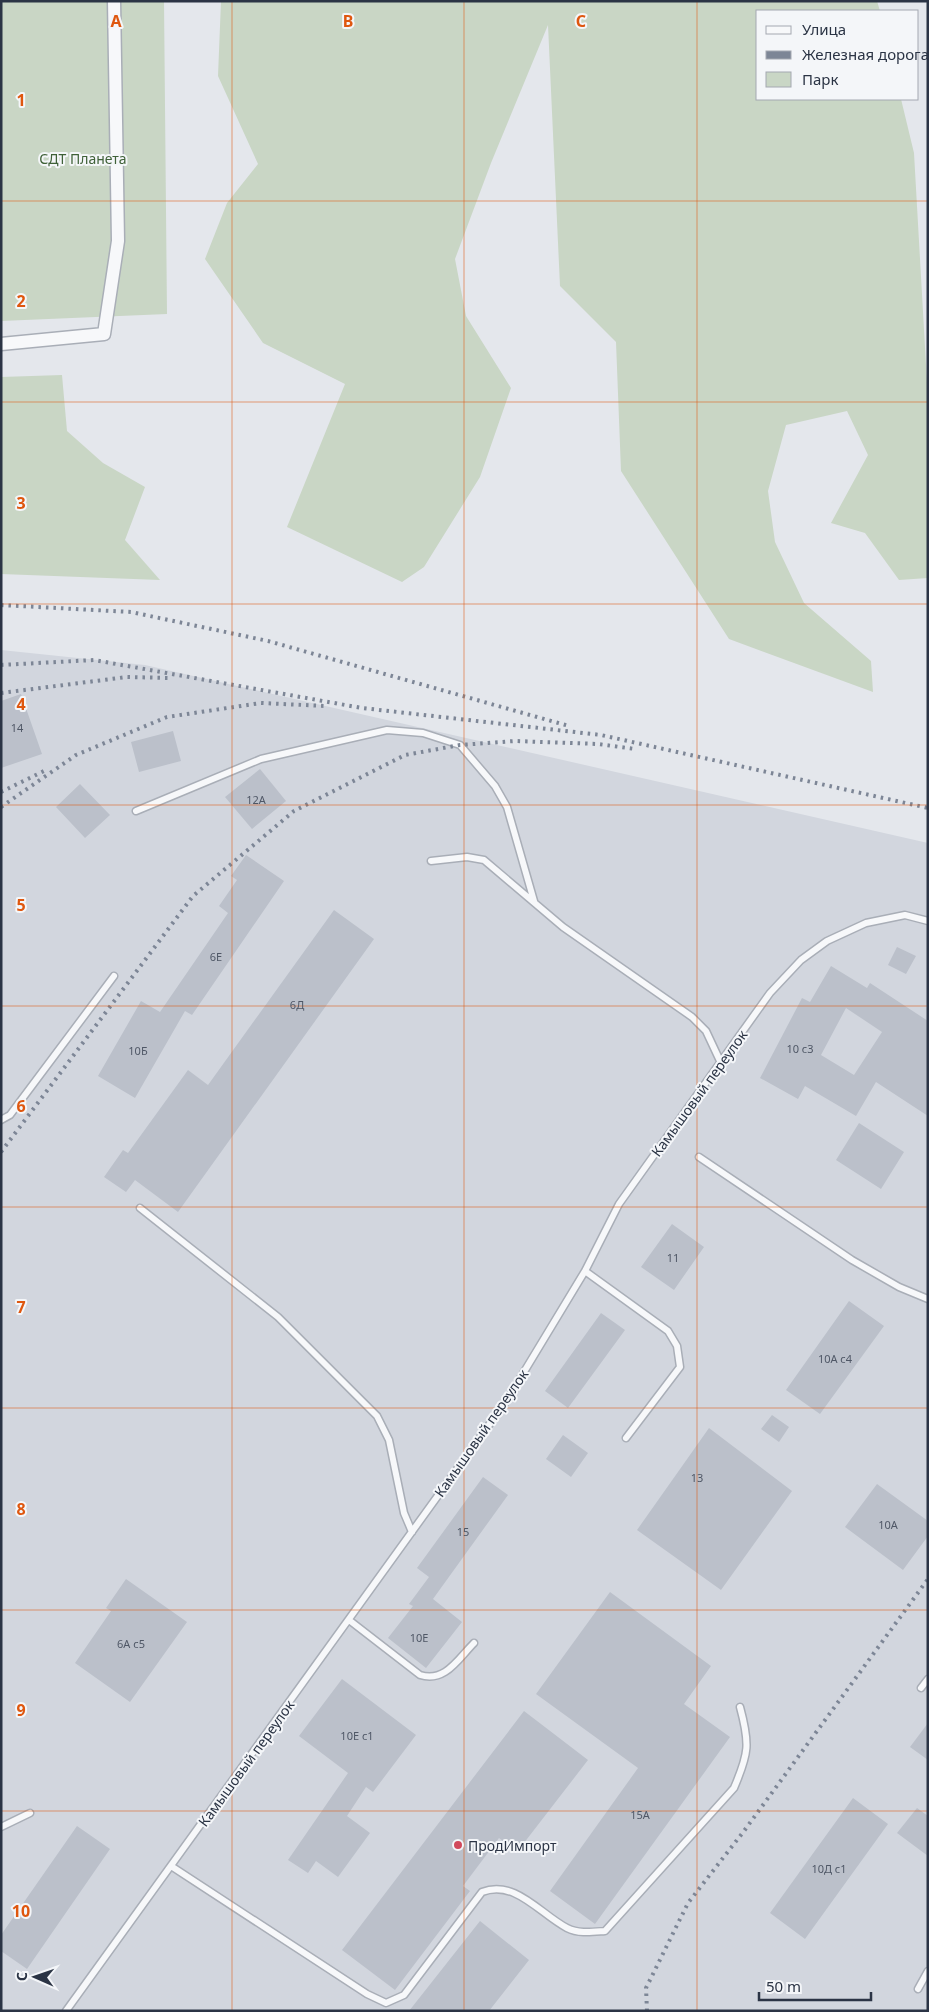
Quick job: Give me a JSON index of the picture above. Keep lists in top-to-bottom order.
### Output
{
  "streets": {
    "lane": ["Камышовый переулок"]
  },
  "parks": ["СДТ Планета"],
  "places": ["ПродИмпорт"],
  "house_numbers": [
    "14",
    "12А",
    "6Е",
    "6Д",
    "10 с3",
    "10Б",
    "11",
    "10А с4",
    "13",
    "10А",
    "15",
    "10Е",
    "6А с5",
    "10Е с1",
    "15А",
    "10Д с1"
  ],
  "legend": ["Улица", "Железная дорога", "Парк"],
  "scale_bar": "50 m",
  "north": "left",
  "grid": {
    "columns": ["A", "B", "C"],
    "rows": [
      "1",
      "2",
      "3",
      "4",
      "5",
      "6",
      "7",
      "8",
      "9",
      "10"
    ]
  }
}
